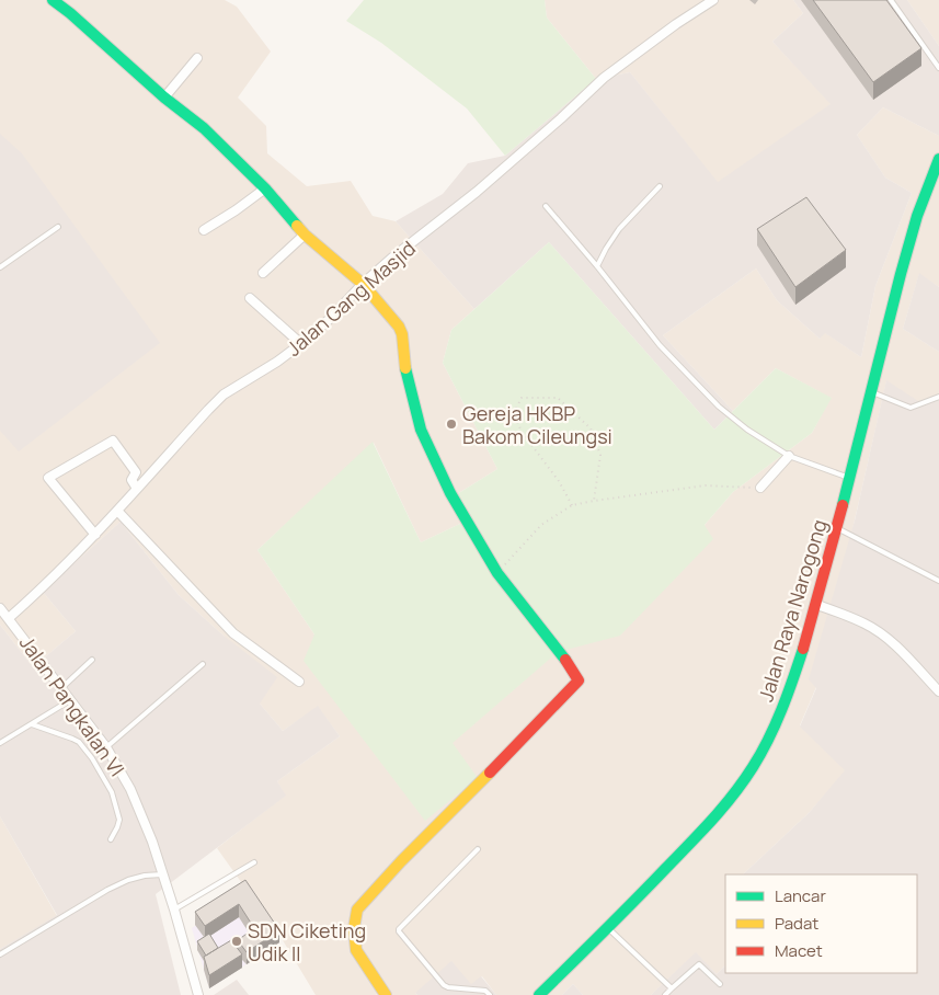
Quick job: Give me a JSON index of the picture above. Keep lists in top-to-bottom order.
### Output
{
  "streets": {
    "street": ["Jalan Gang Masjid", "Jalan Raya Narogong", "Jalan Pangkalan VI"]
  },
  "crossings": [
    ["Jalan Gang Masjid", "Jalan Pangkalan VI"]
  ],
  "places": ["Gereja HKBP Bakom Cileungsi", "SDN Ciketing Udik II"],
  "legend": ["Lancar", "Padat", "Macet"]
}
